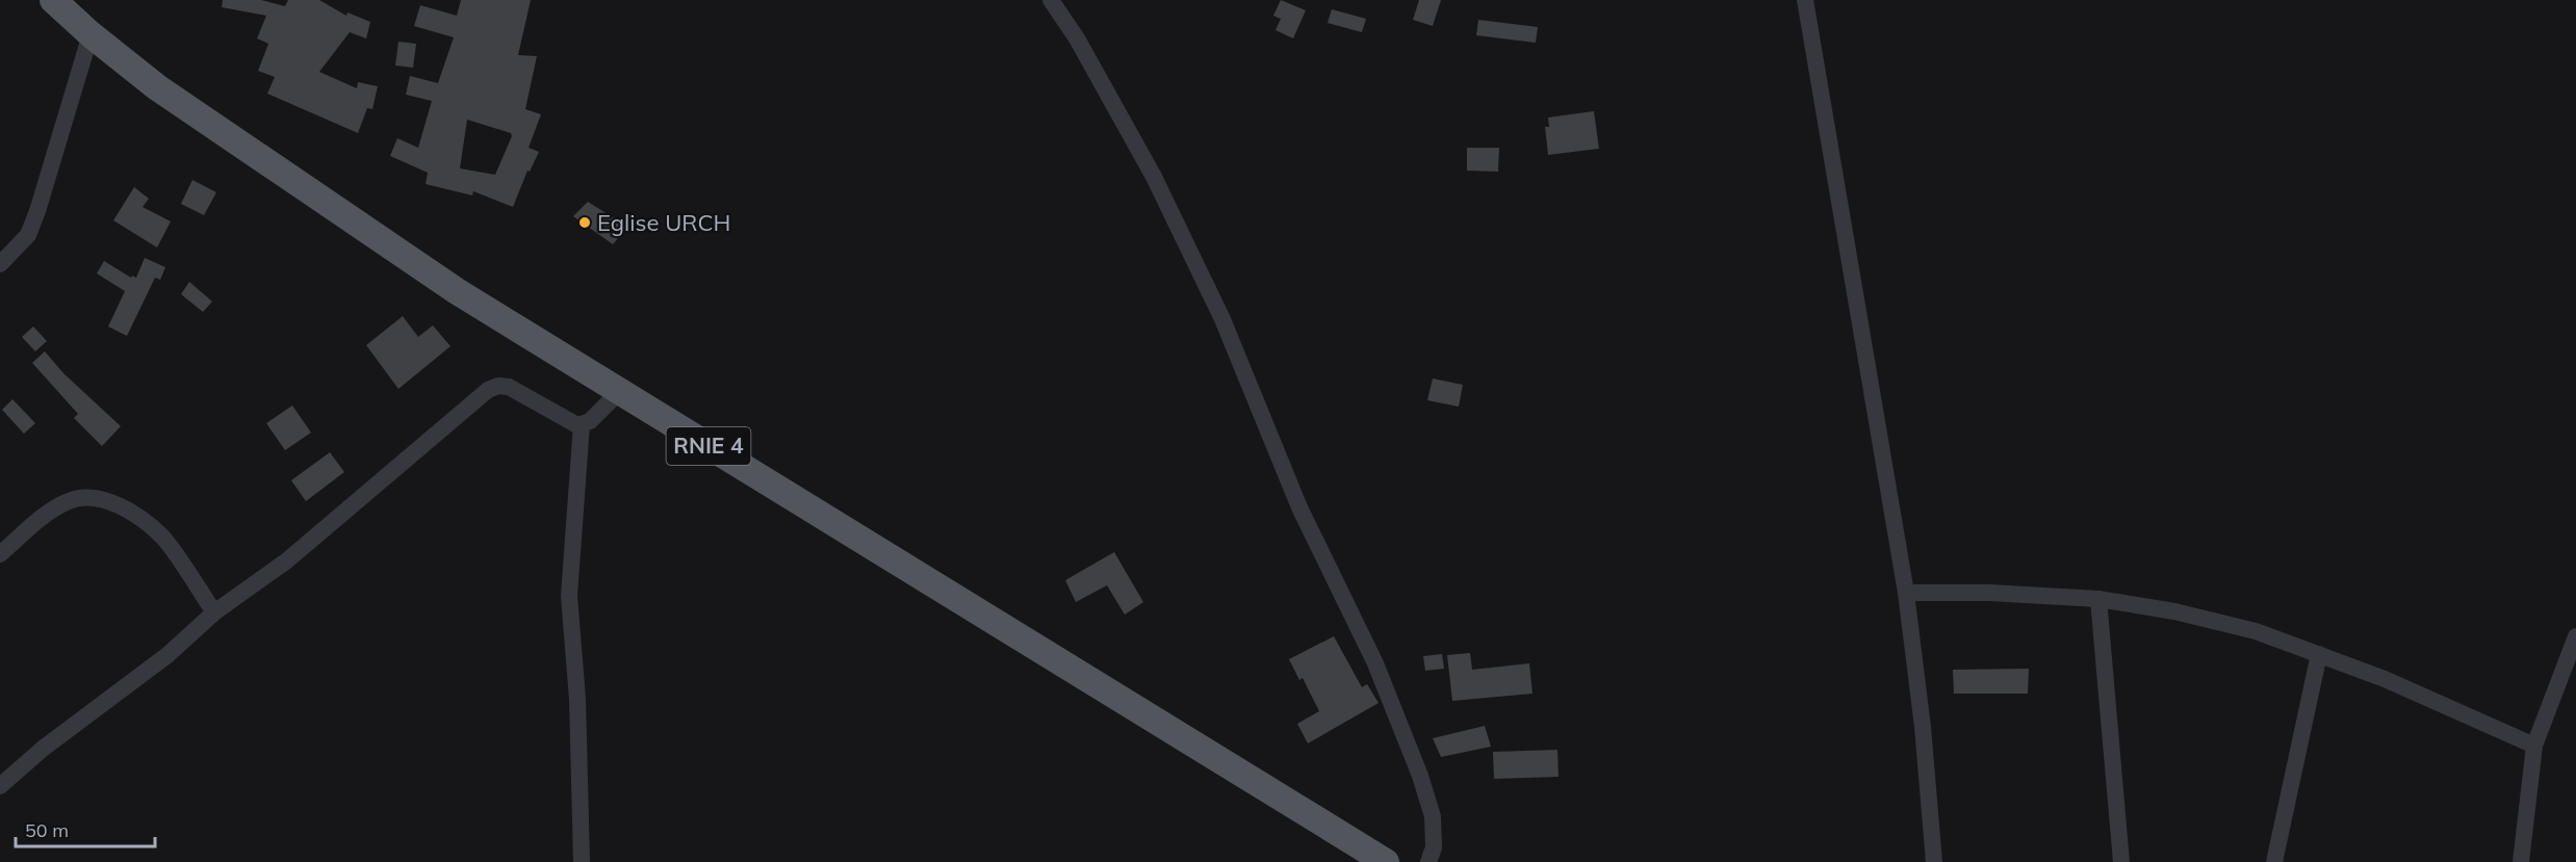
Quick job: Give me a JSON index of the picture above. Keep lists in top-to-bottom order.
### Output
{
  "streets": {
    "main road": ["RNIE 4"]
  },
  "places": ["Eglise URCH"],
  "scale_bar": "50 m"
}
